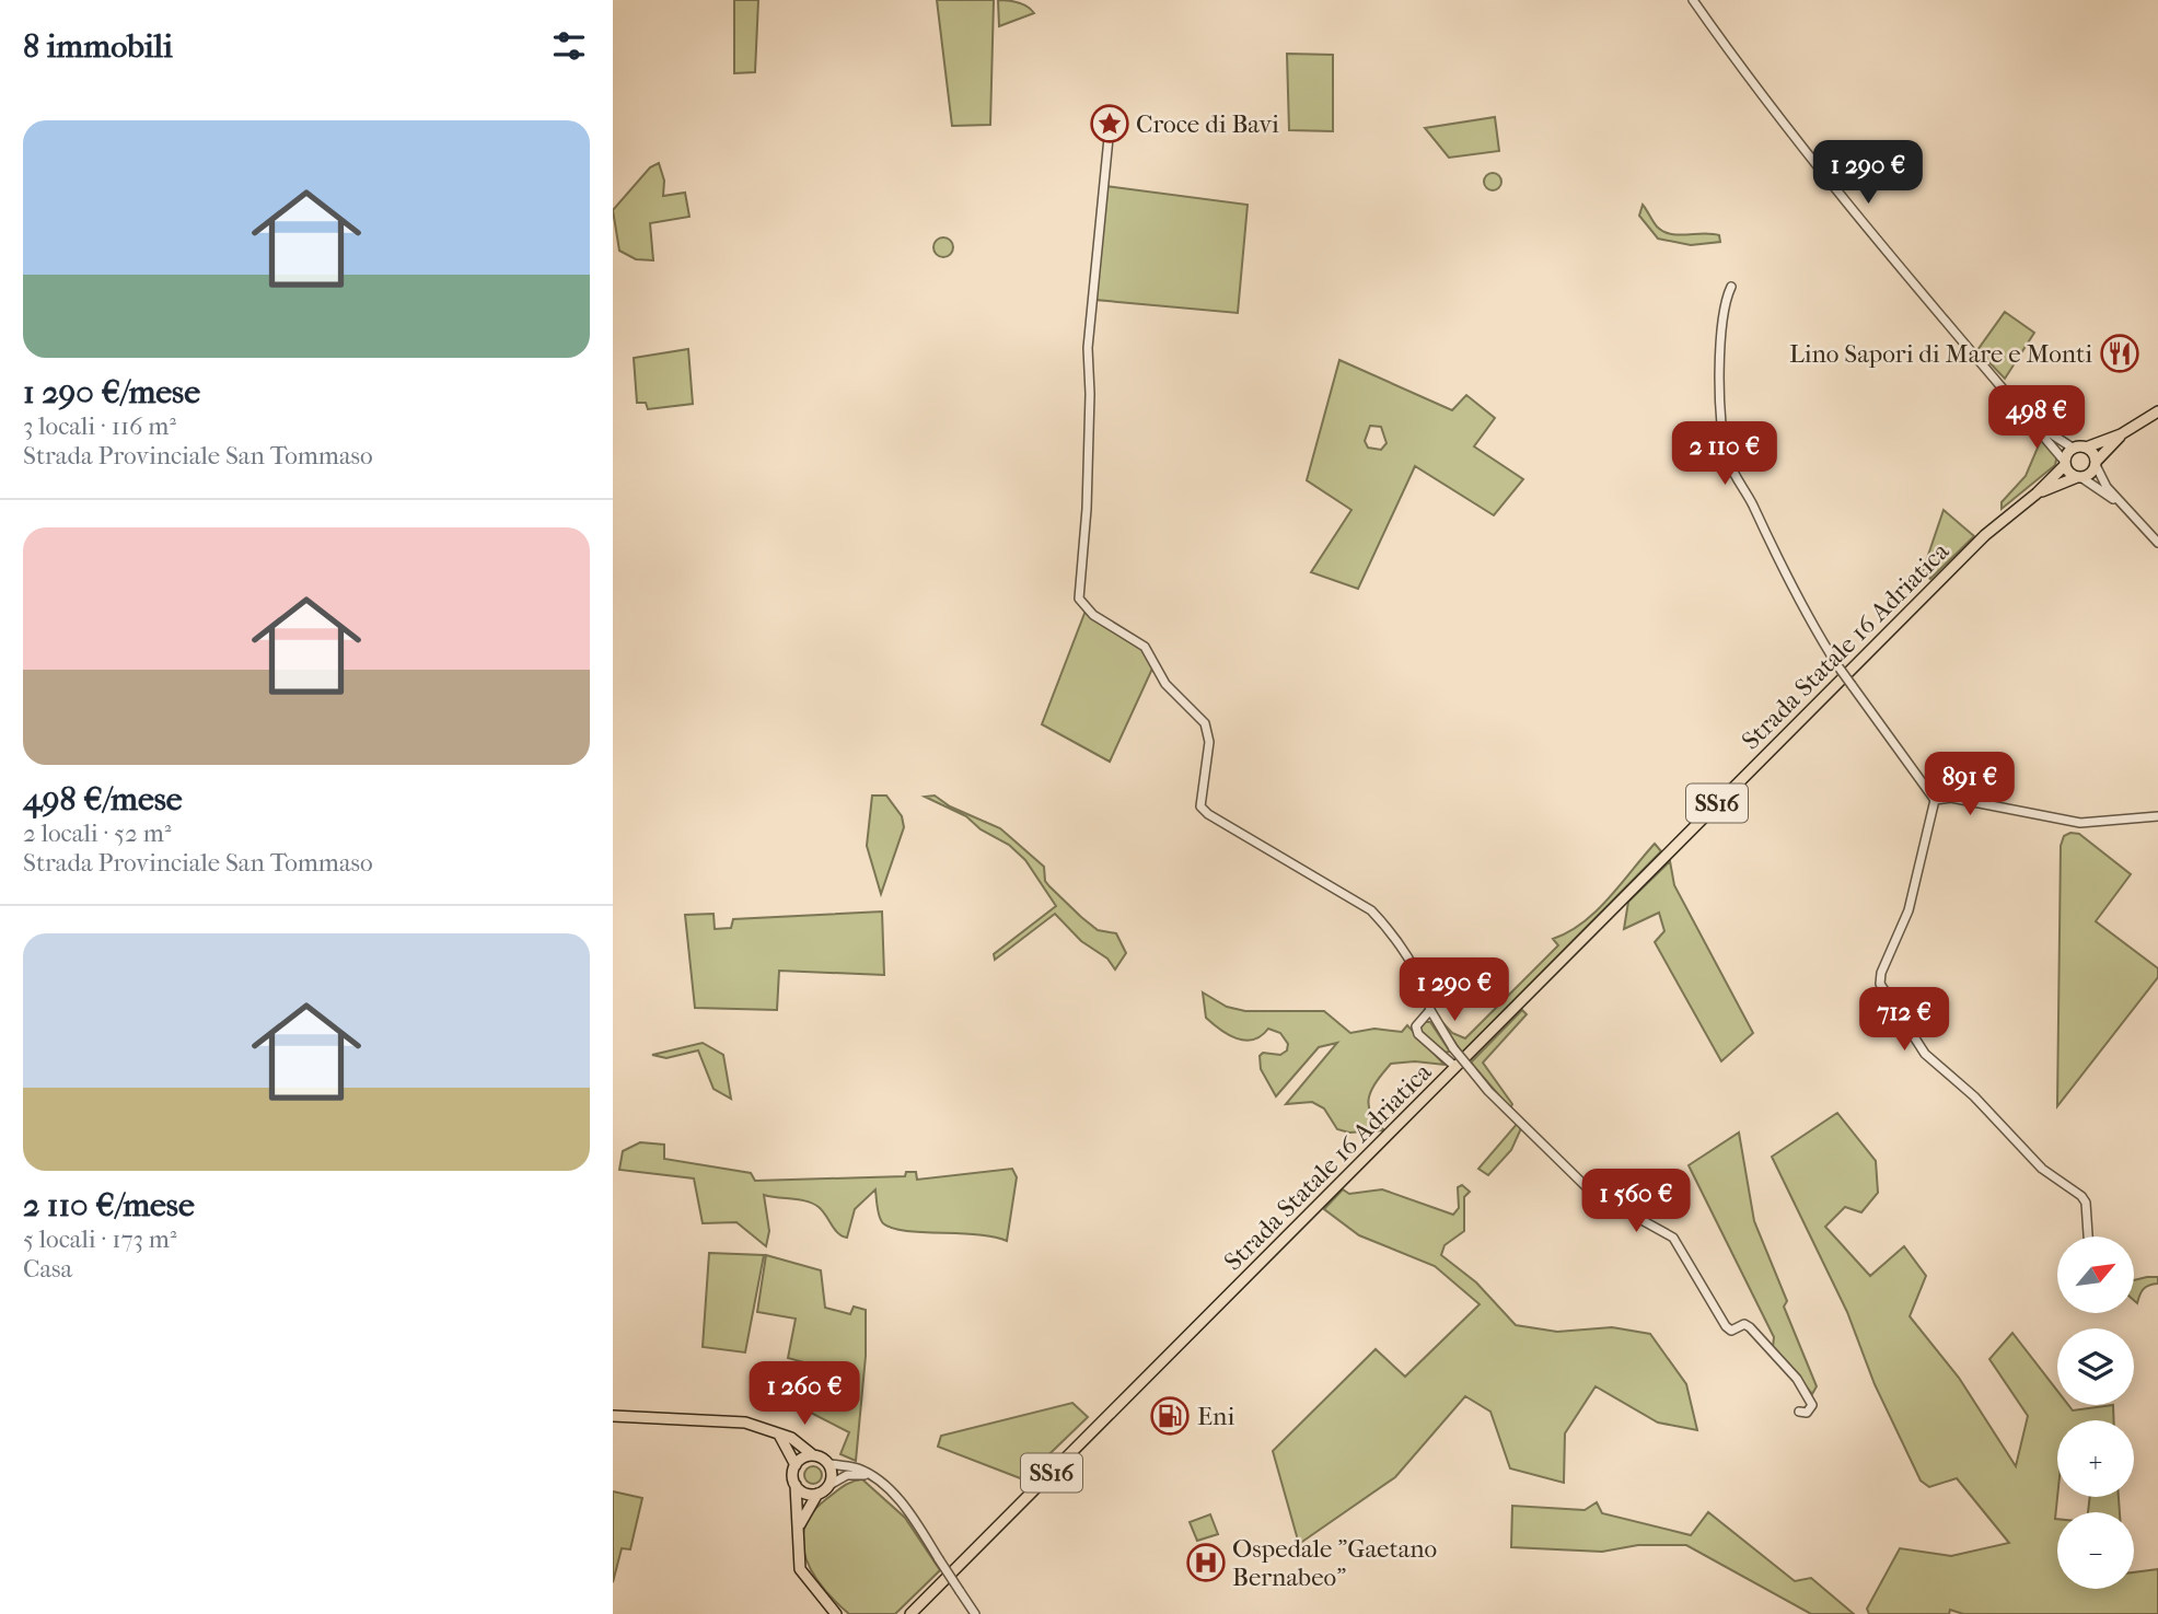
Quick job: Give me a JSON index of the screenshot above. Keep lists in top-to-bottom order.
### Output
{
  "streets": {
    "main road": ["Strada Statale 16 Adriatica", "SS16"]
  },
  "crossings": [
    ["Strada Statale 16 Adriatica", "SS16"]
  ],
  "places": {
    "place": ["Croce di Bavi"],
    "restaurant": ["Lino Sapori di Mare e Monti"],
    "fuel station": ["Eni"],
    "hospital": ["Ospedale \"Gaetano Bernabeo\""]
  },
  "north": "top right",
  "page": {
    "heading": "8 immobili",
    "list": [
      {
        "name": "1 290 €/mese",
        "note": "3 locali · 116 m² · Strada Provinciale San Tommaso"
      },
      {
        "name": "498 €/mese",
        "note": "2 locali · 52 m² · Strada Provinciale San Tommaso"
      },
      {
        "name": "2 110 €/mese",
        "note": "5 locali · 173 m² · Casa"
      }
    ],
    "price": [
      "1 290 €",
      "498 €",
      "2 110 €",
      "891 €",
      "1 290 €",
      "712 €",
      "1 560 €",
      "1 260 €"
    ],
    "map_buttons": ["+", "−"]
  }
}
